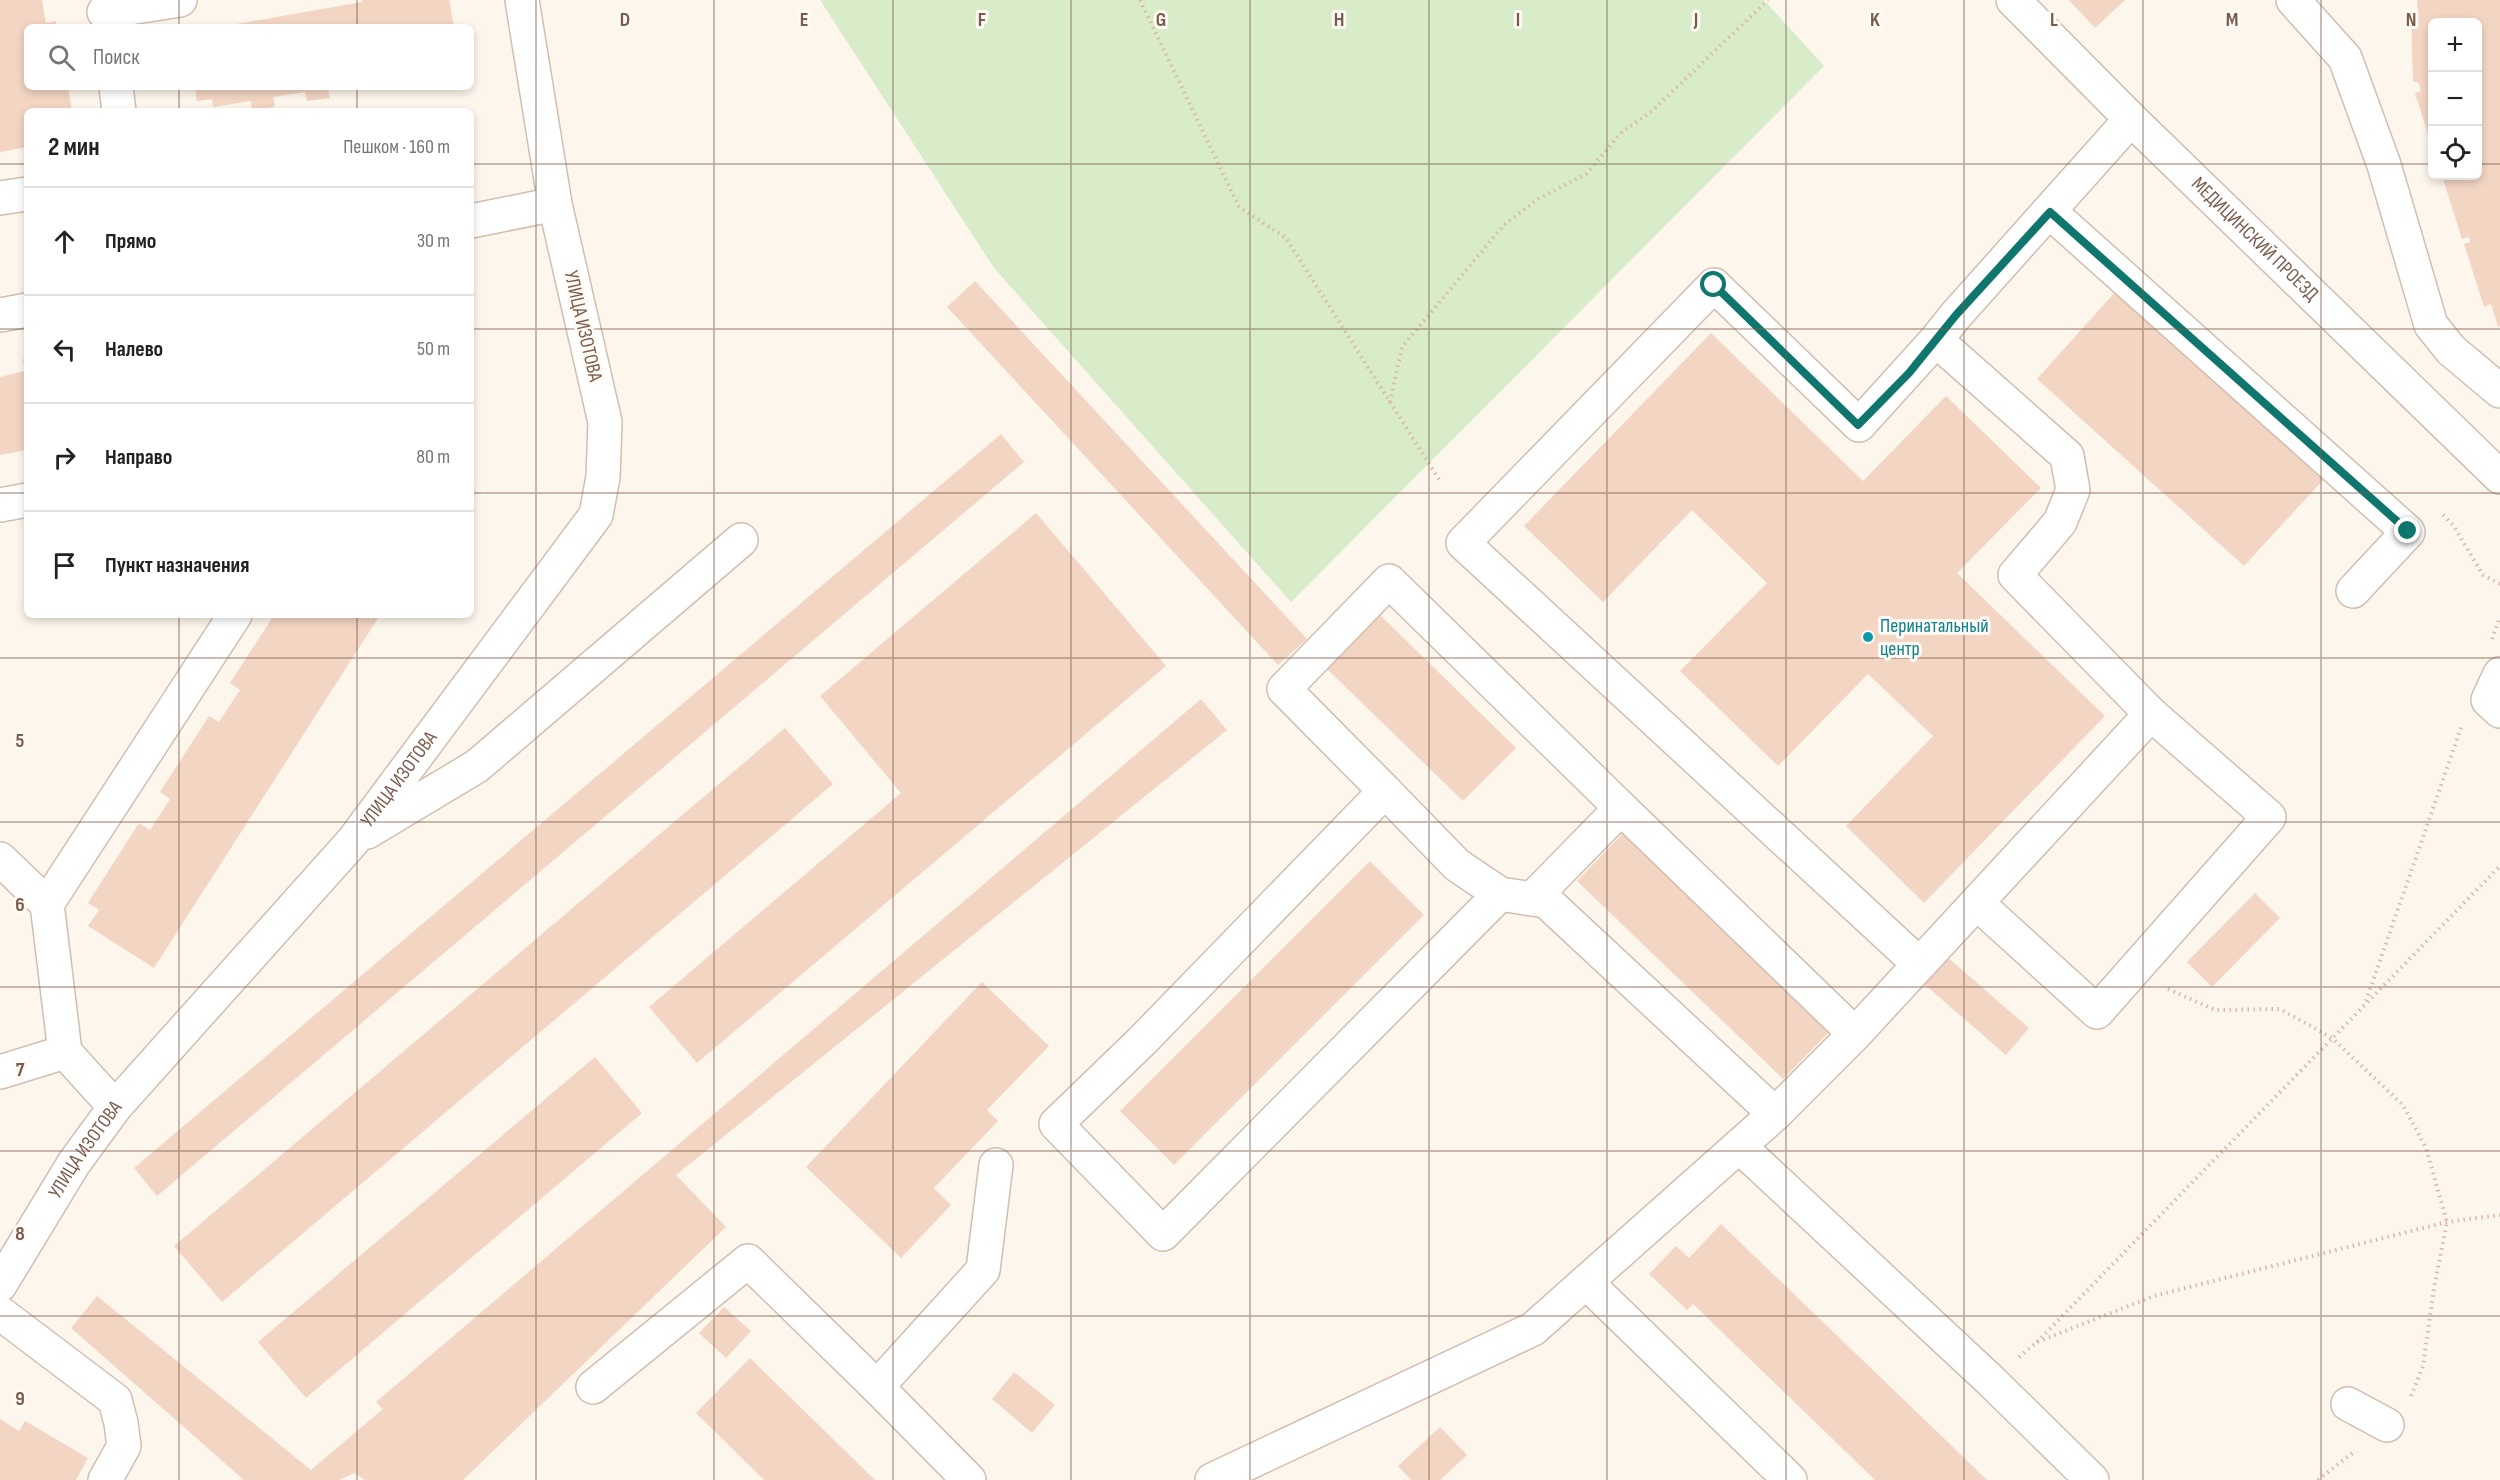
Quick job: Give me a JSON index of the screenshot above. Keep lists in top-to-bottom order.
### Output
{
  "streets": {
    "street": ["МЕДИЦИНСКИЙ ПРОЕЗД", "УЛИЦА ИЗОТОВА"]
  },
  "places": ["Перинатальный центр"],
  "page": {
    "map_buttons": ["+", "−"],
    "search": "Поиск",
    "heading": ["2 мин", "Пешком · 160 m"],
    "list": [
      ["Прямо", "30 m"],
      ["Налево", "50 m"],
      ["Направо", "80 m"],
      "Пункт назначения"
    ]
  },
  "grid": {
    "columns": [
      "D",
      "E",
      "F",
      "G",
      "H",
      "I",
      "J",
      "K",
      "L",
      "M",
      "N"
    ],
    "rows": [
      "5",
      "6",
      "7",
      "8",
      "9"
    ]
  }
}
